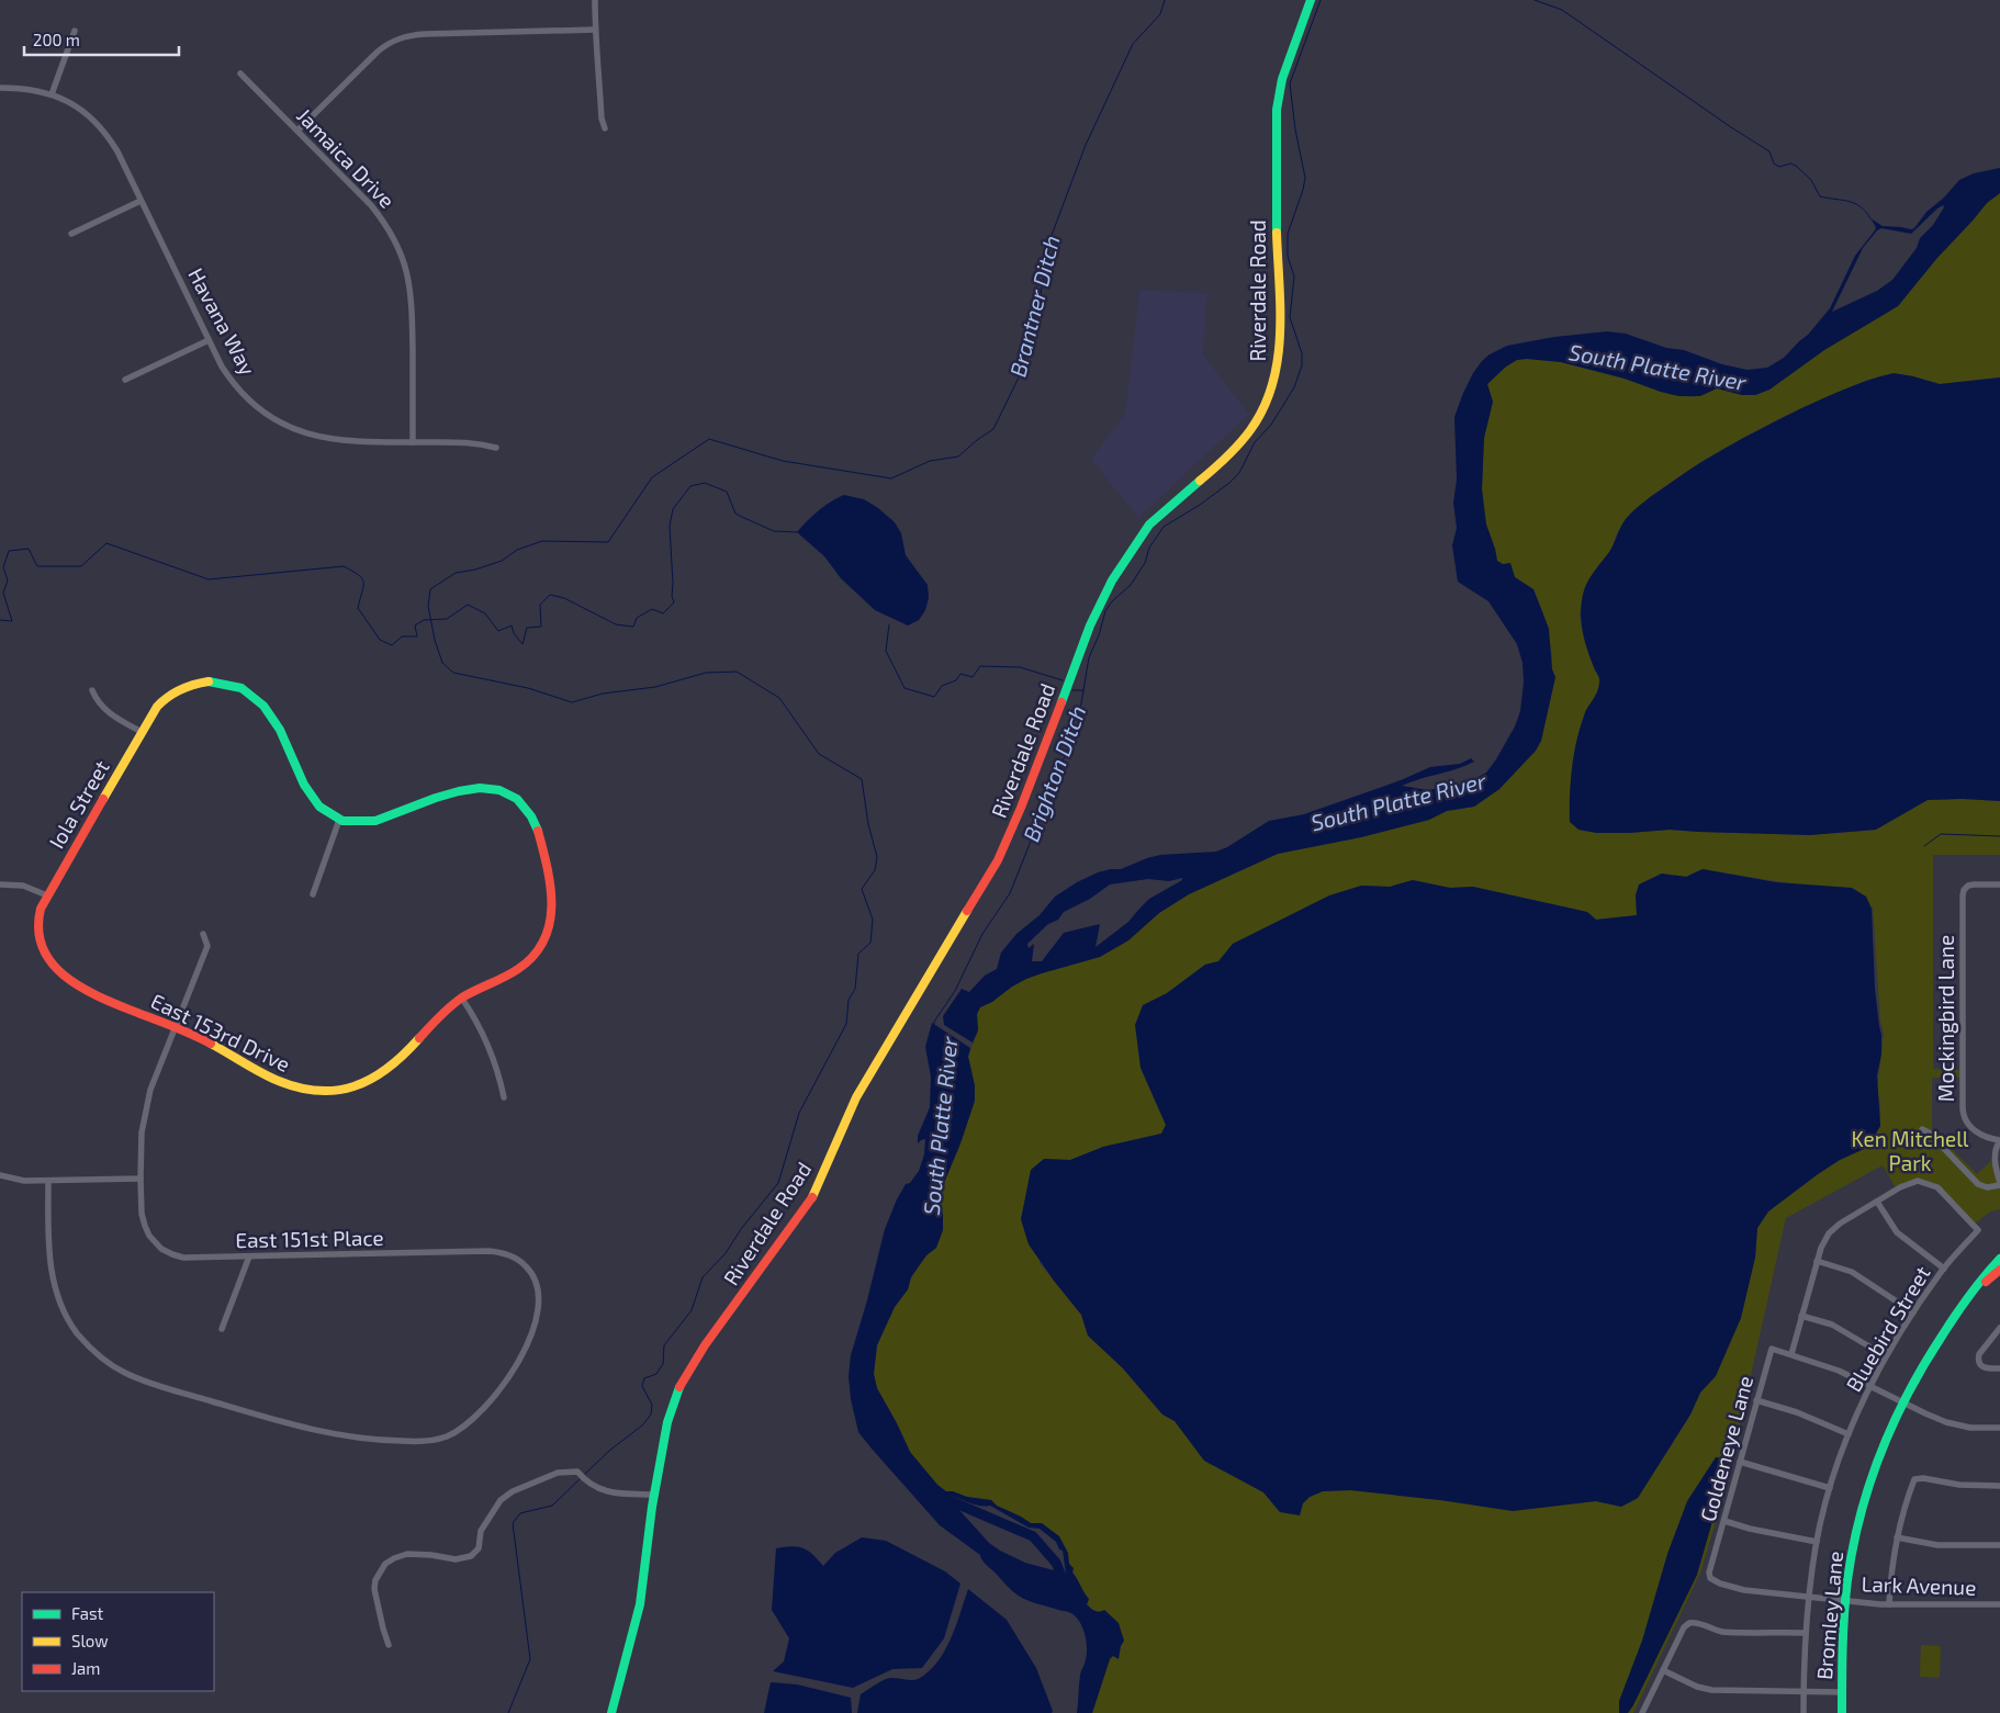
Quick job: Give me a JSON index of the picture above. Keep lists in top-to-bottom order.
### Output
{
  "streets": {
    "street": [
      "Jamaica Drive",
      "Riverdale Road",
      "Havana Way",
      "Iola Street",
      "Mockingbird Lane",
      "East 153rd Drive",
      "East 151st Place",
      "Bluebird Street",
      "Goldeneye Lane",
      "Lark Avenue",
      "Bromley Lane"
    ]
  },
  "crossings": [
    ["Jamaica Drive", "Havana Way"],
    ["Iola Street", "East 153rd Drive"],
    ["East 153rd Drive", "East 151st Place"],
    ["Bluebird Street", "Lark Avenue"],
    ["Goldeneye Lane", "Lark Avenue"],
    ["Lark Avenue", "Bromley Lane"]
  ],
  "water": ["Brantner Ditch", "South Platte River", "Brighton Ditch"],
  "parks": ["Ken Mitchell Park"],
  "legend": ["Fast", "Slow", "Jam"],
  "scale_bar": "200 m"
}
